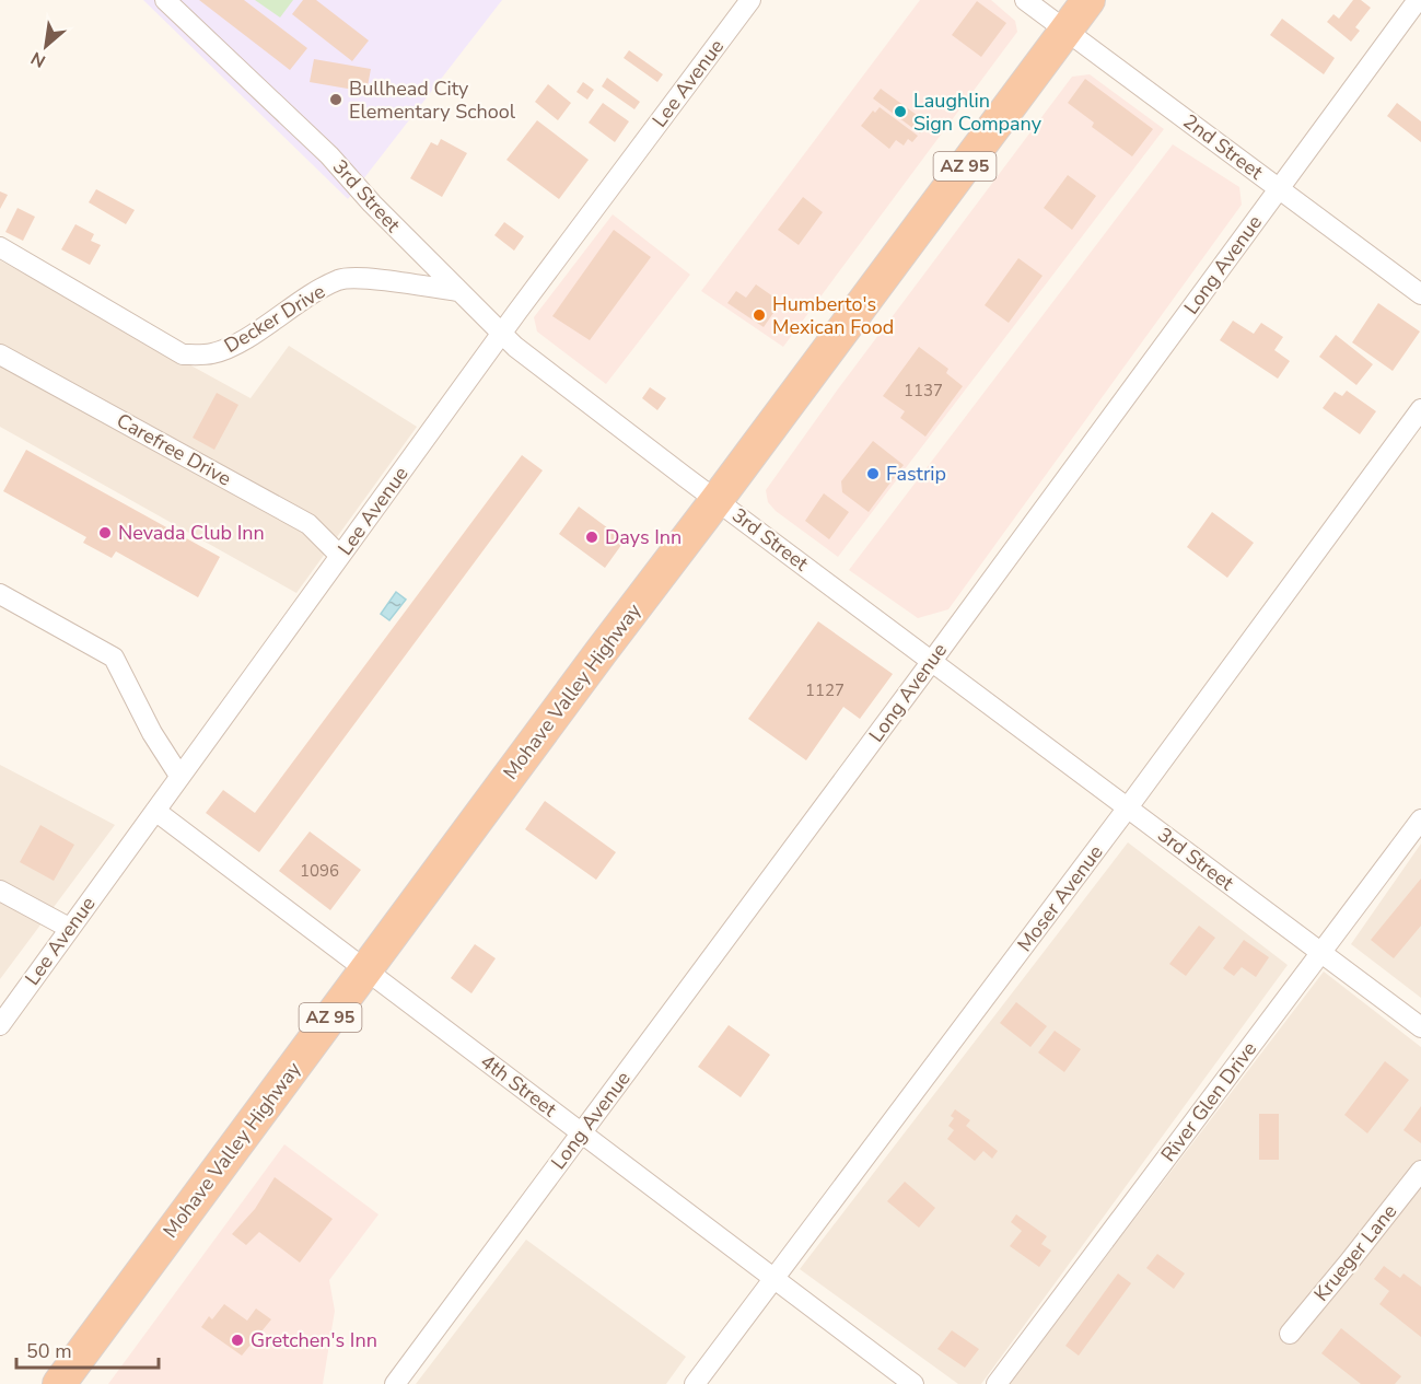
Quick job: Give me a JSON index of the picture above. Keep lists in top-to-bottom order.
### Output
{
  "streets": {
    "highway": ["AZ 95", "Mohave Valley Highway"],
    "street": [
      "Lee Avenue",
      "2nd Street",
      "3rd Street",
      "Long Avenue",
      "Decker Drive",
      "Carefree Drive",
      "Moser Avenue",
      "4th Street",
      "River Glen Drive",
      "Krueger Lane"
    ]
  },
  "crossings": [
    ["Lee Avenue", "3rd Street"],
    ["Lee Avenue", "Carefree Drive"],
    ["Lee Avenue", "4th Street"],
    ["2nd Street", "Long Avenue"],
    ["2nd Street", "Mohave Valley Highway"],
    ["3rd Street", "Long Avenue"],
    ["3rd Street", "Decker Drive"],
    ["3rd Street", "Mohave Valley Highway"],
    ["3rd Street", "Moser Avenue"],
    ["3rd Street", "River Glen Drive"],
    ["Long Avenue", "4th Street"],
    ["Mohave Valley Highway", "4th Street"],
    ["Moser Avenue", "4th Street"]
  ],
  "places": [
    "Bullhead City Elementary School",
    "Laughlin Sign Company",
    "Humberto's Mexican Food",
    "Fastrip",
    "Nevada Club Inn",
    "Days Inn",
    "Gretchen's Inn"
  ],
  "house_numbers": ["1137", "1127", "1096"],
  "scale_bar": "50 m",
  "north": "bottom left"
}
